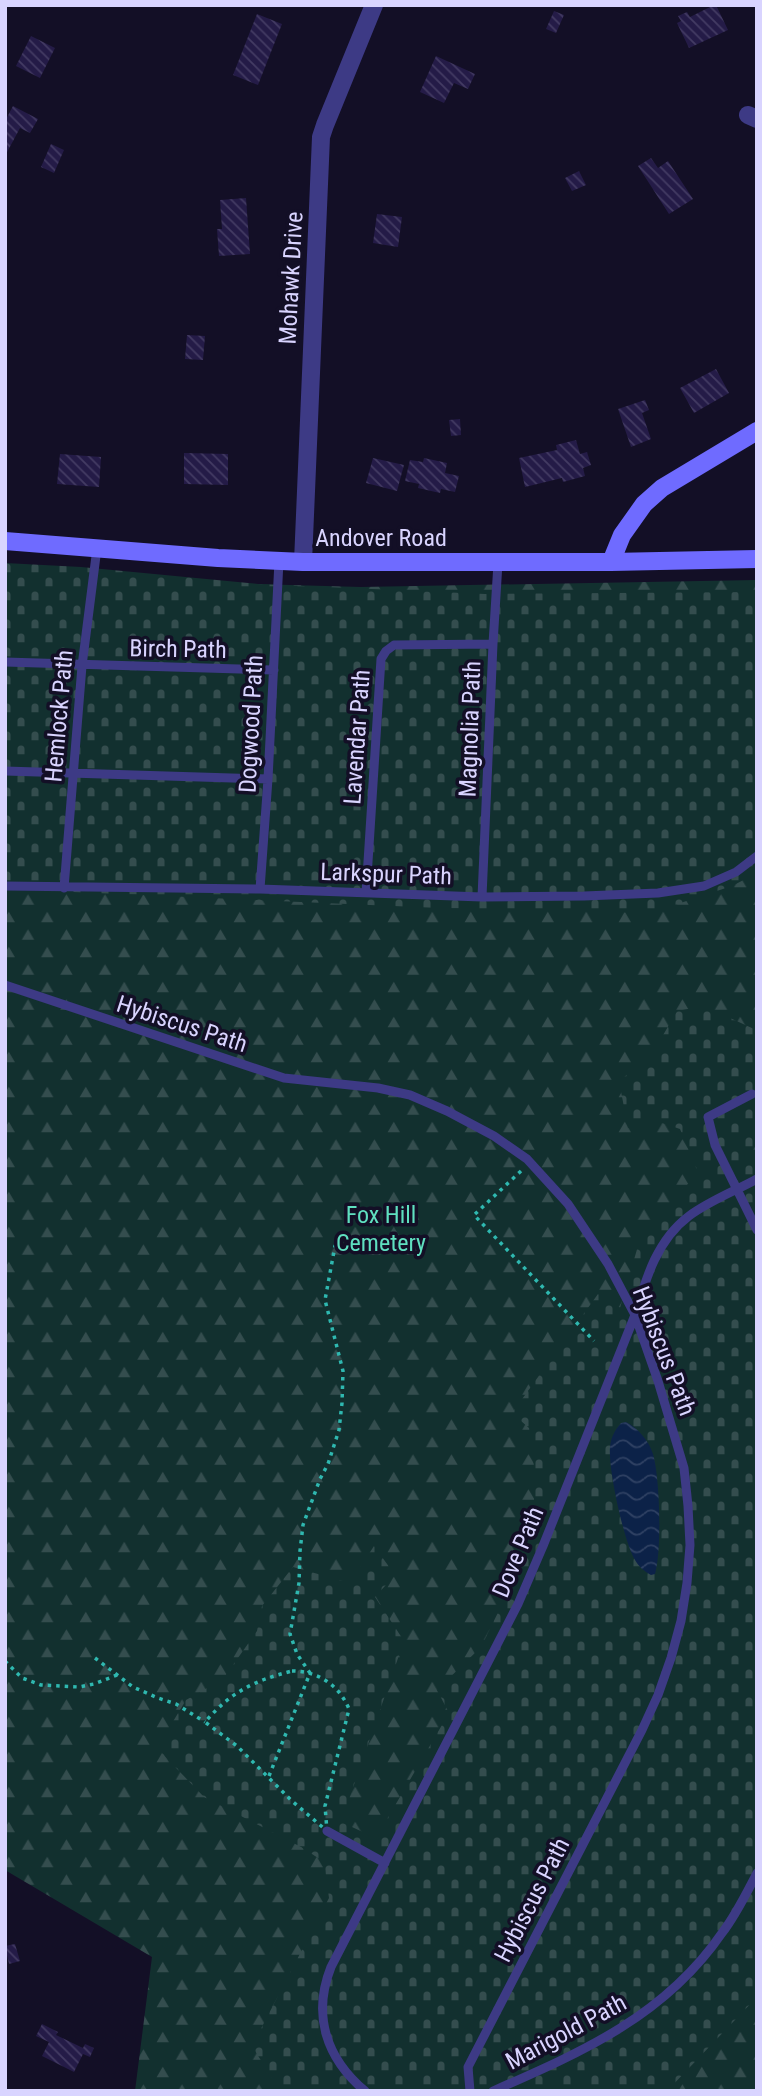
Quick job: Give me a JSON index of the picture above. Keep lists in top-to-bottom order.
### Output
{
  "streets": {
    "main road": ["Andover Road"],
    "street": ["Mohawk Drive"],
    "lane": [
      "Birch Path",
      "Hemlock Path",
      "Dogwood Path",
      "Magnolia Path",
      "Lavendar Path",
      "Larkspur Path",
      "Hybiscus Path",
      "Dove Path",
      "Marigold Path"
    ]
  },
  "crossings": [
    ["Mohawk Drive", "Andover Road"],
    ["Andover Road", "Hemlock Path"],
    ["Andover Road", "Dogwood Path"],
    ["Andover Road", "Magnolia Path"],
    ["Birch Path", "Hemlock Path"],
    ["Birch Path", "Dogwood Path"],
    ["Hemlock Path", "Larkspur Path"],
    ["Dogwood Path", "Larkspur Path"],
    ["Magnolia Path", "Lavendar Path"],
    ["Magnolia Path", "Larkspur Path"],
    ["Lavendar Path", "Larkspur Path"],
    ["Hybiscus Path", "Dove Path"]
  ],
  "parks": ["Fox Hill Cemetery"]
}
